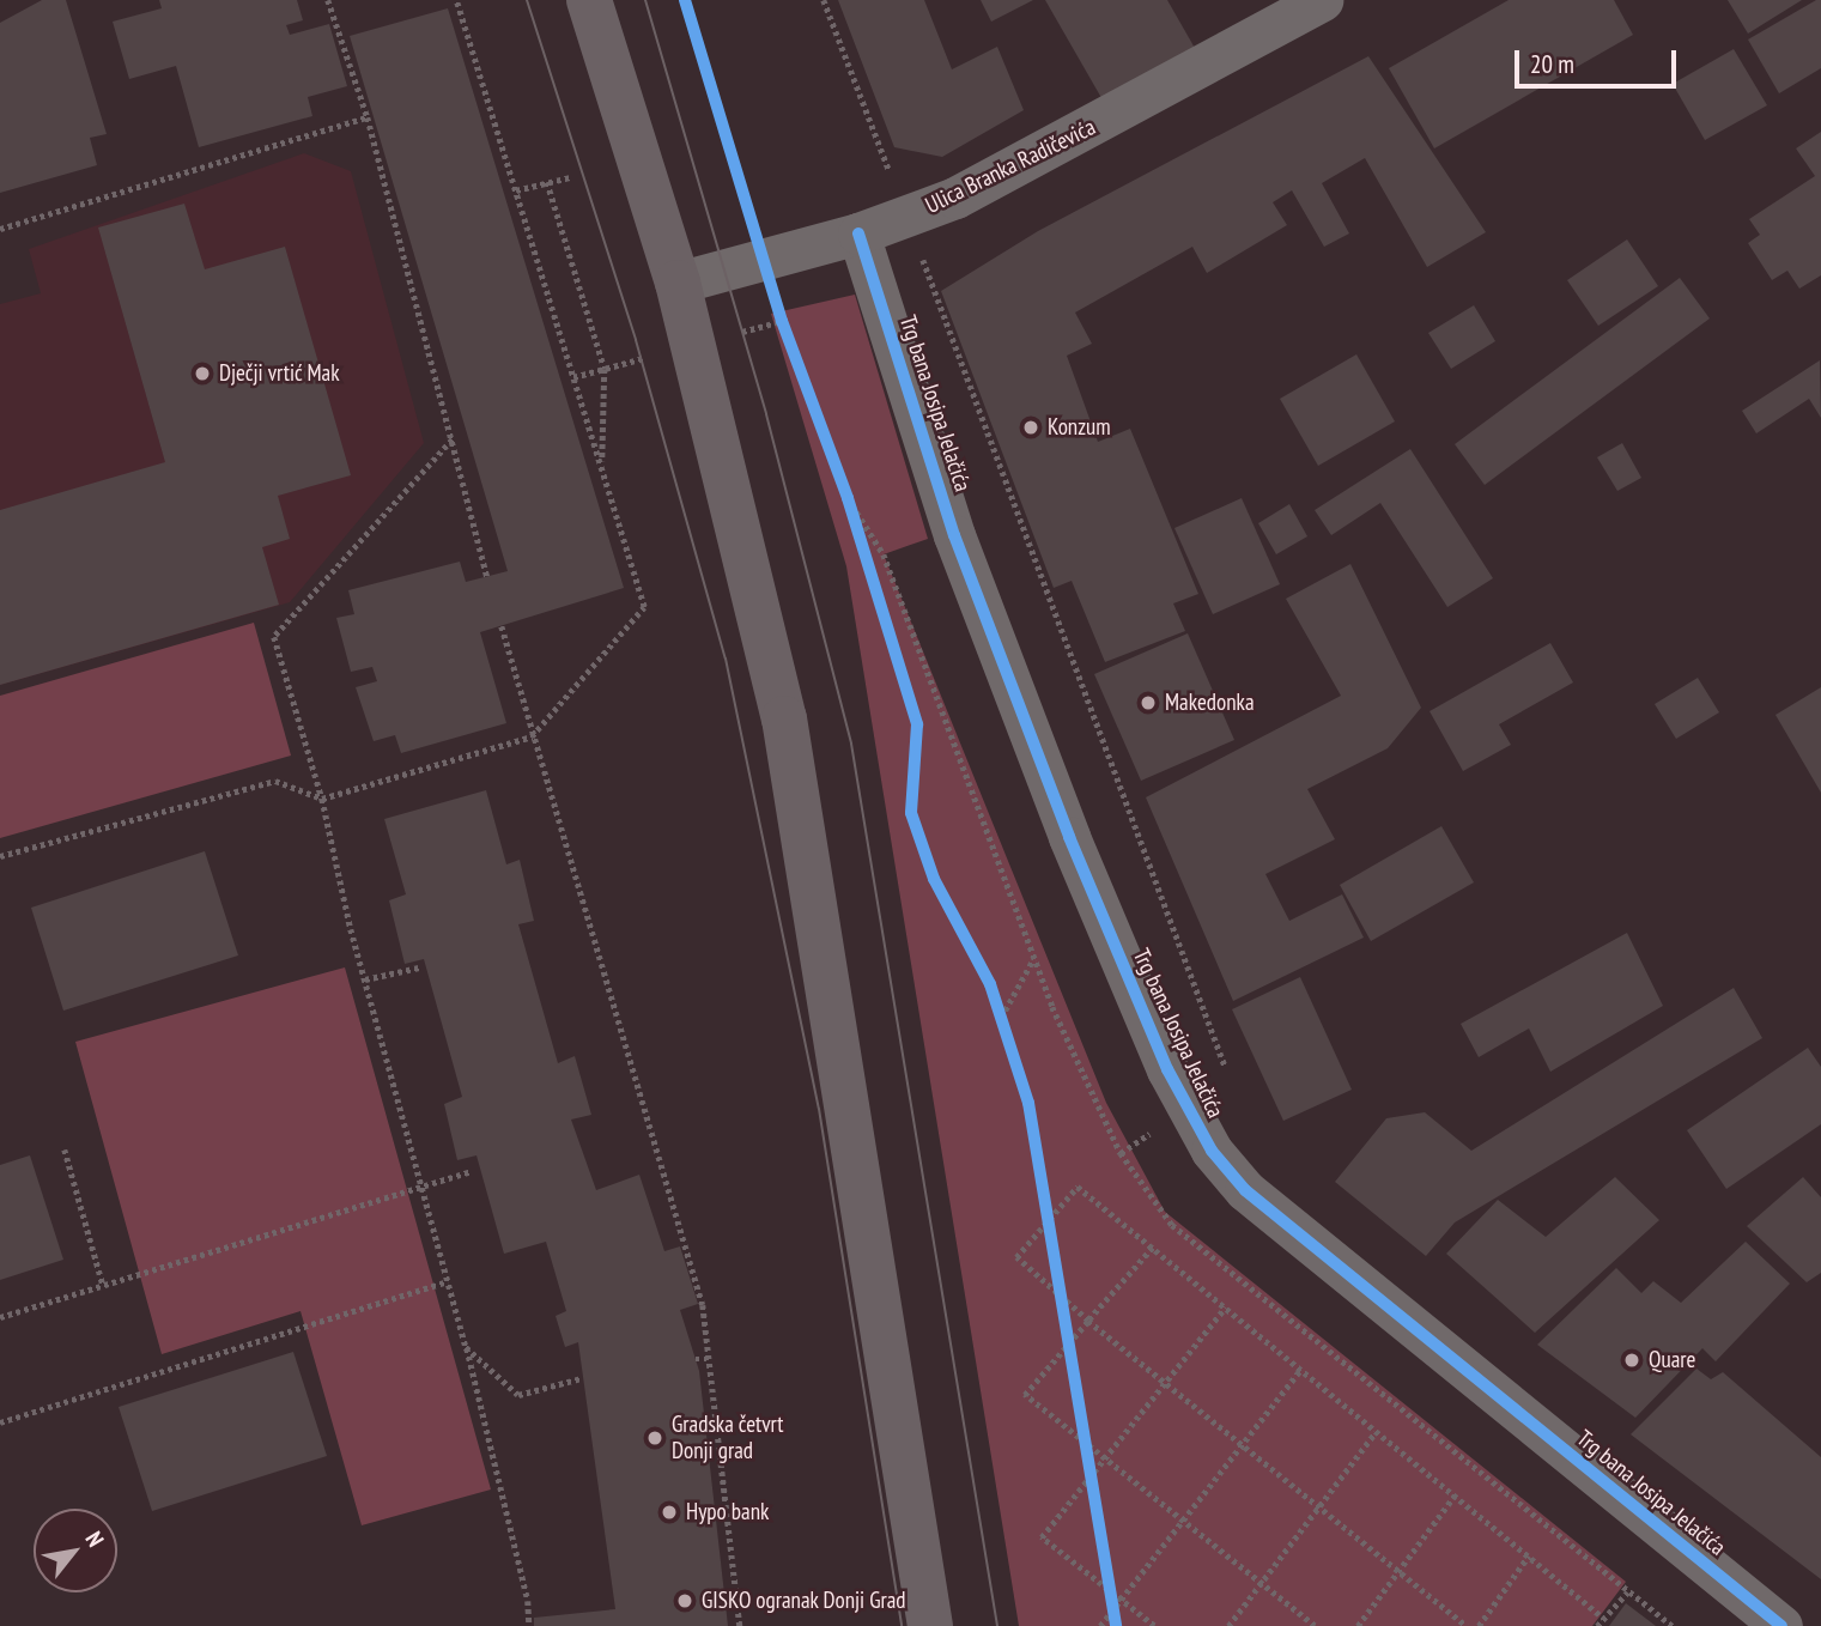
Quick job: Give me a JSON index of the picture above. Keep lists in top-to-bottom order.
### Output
{
  "streets": {
    "street": ["Ulica Branka Radičevića", "Trg bana Josipa Jelačića"]
  },
  "crossings": [
    ["Ulica Branka Radičevića", "Trg bana Josipa Jelačića"]
  ],
  "places": [
    "Dječji vrtić Mak",
    "Konzum",
    "Makedonka",
    "Quare",
    "Gradska četvrt Donji grad",
    "Hypo bank",
    "GISKO ogranak Donji Grad"
  ],
  "scale_bar": "20 m",
  "north": "top right"
}
